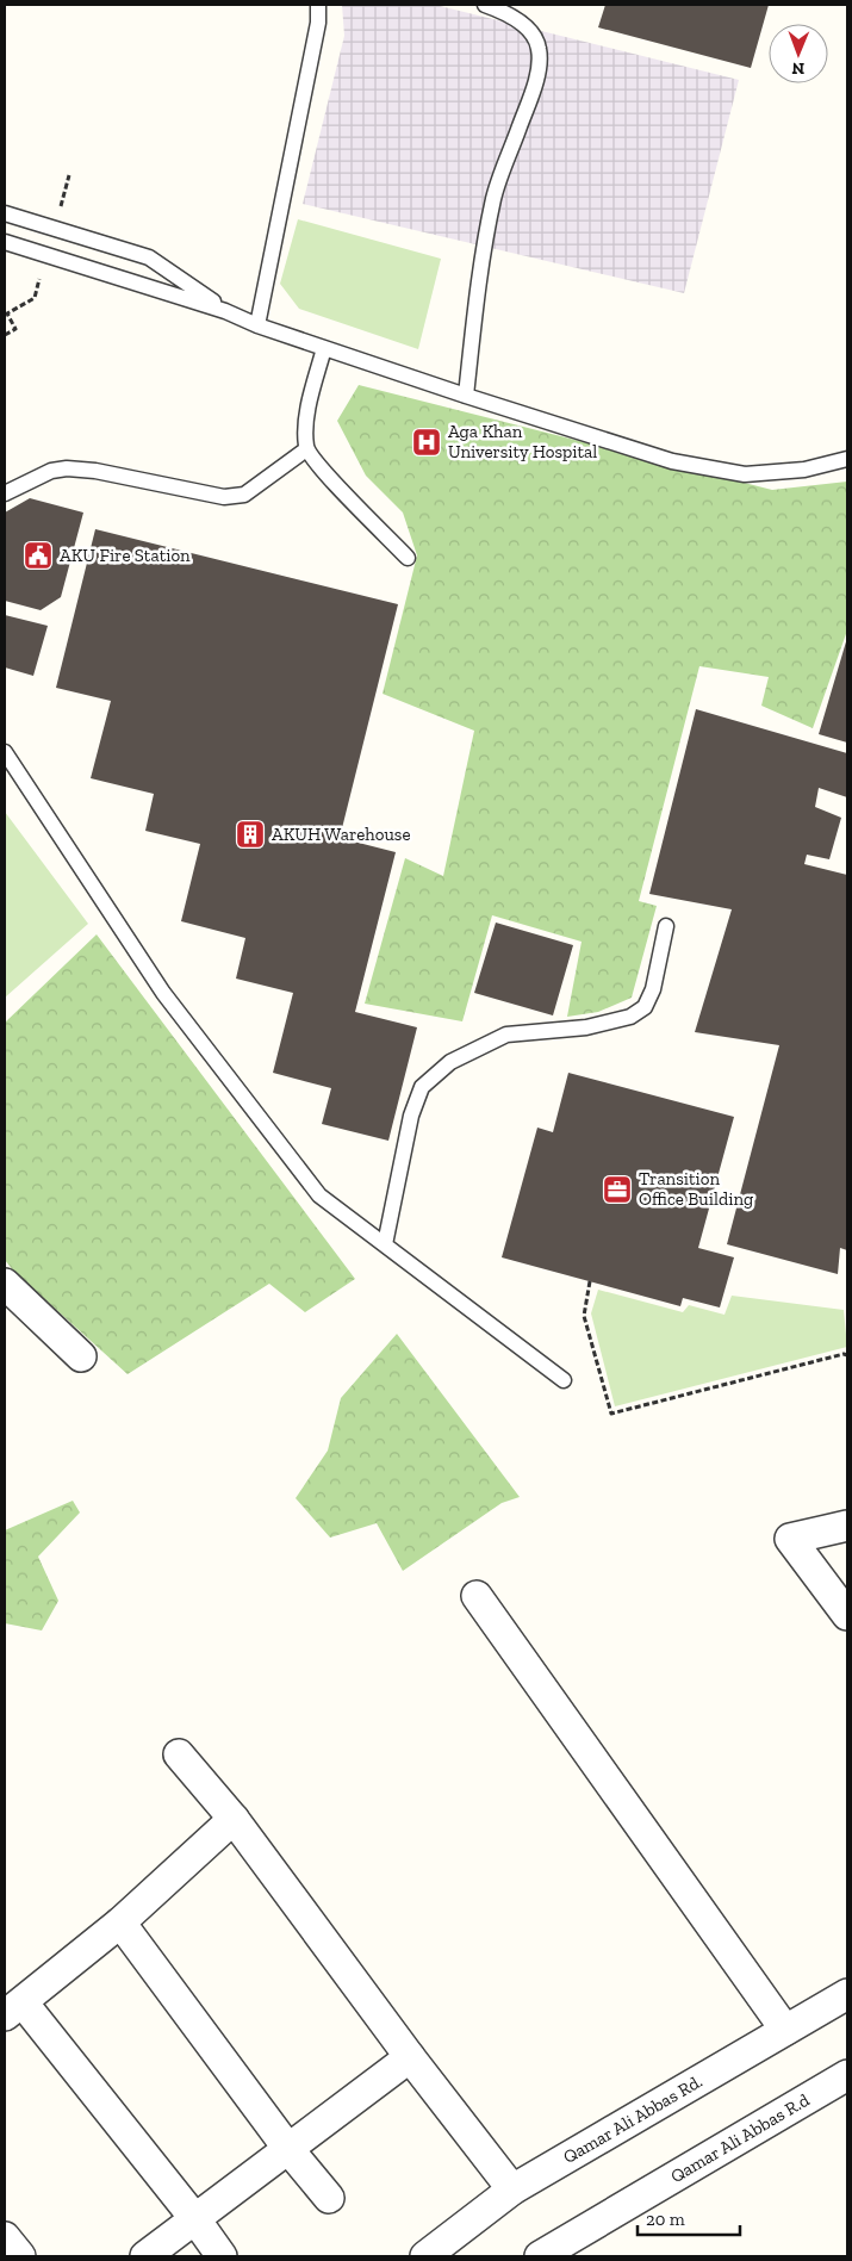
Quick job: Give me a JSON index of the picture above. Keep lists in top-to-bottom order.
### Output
{
  "streets": {
    "street": ["Qamar Ali Abbas Rd.", "Qamar Ali Abbas R.d"]
  },
  "places": {
    "hospital": ["Aga Khan University Hospital"],
    "public building": ["AKU Fire Station"],
    "building": ["AKUH Warehouse"],
    "office": ["Transition Office Building"]
  },
  "scale_bar": "20 m",
  "north": "bottom"
}
